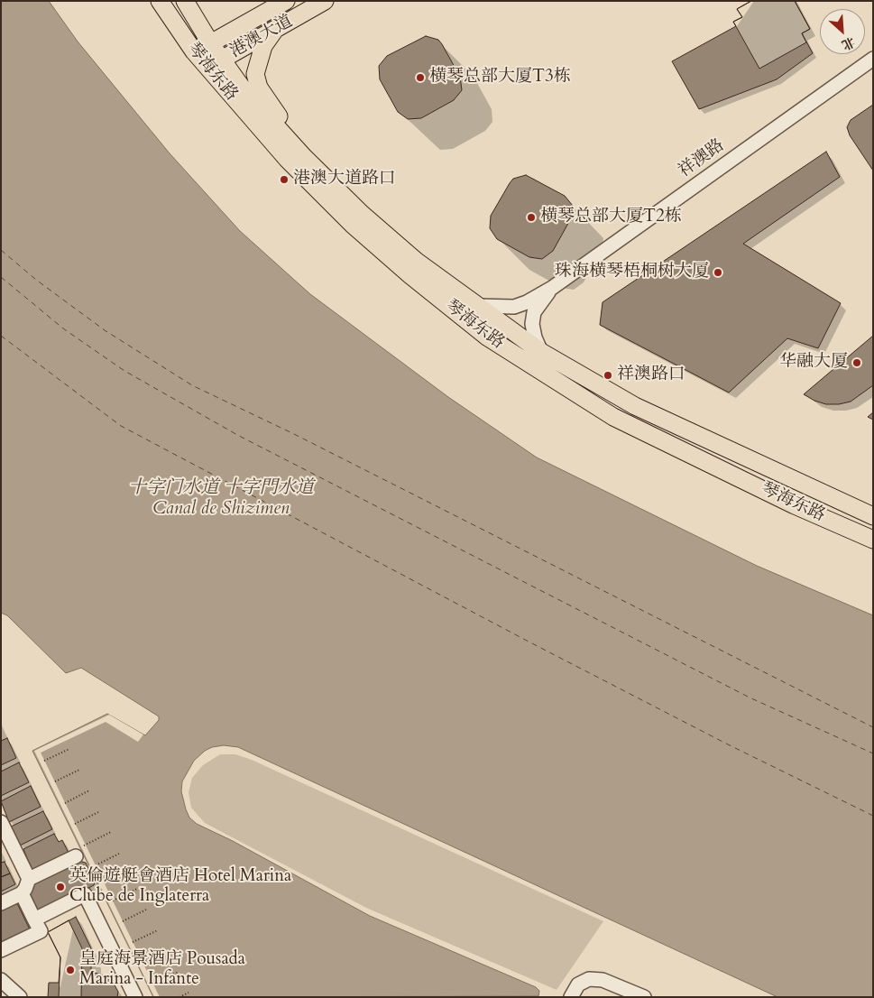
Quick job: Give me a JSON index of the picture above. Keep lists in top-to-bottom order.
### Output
{
  "streets": {
    "main road": ["港澳大道", "琴海东路"],
    "street": ["祥澳路"]
  },
  "crossings": [
    ["港澳大道", "琴海东路"],
    ["琴海东路", "祥澳路"]
  ],
  "water": ["十字门水道 十字門水道 Canal de Shizimen"],
  "places": [
    "横琴总部大厦T3栋",
    "港澳大道路口",
    "横琴总部大厦T2栋",
    "珠海横琴梧桐树大厦",
    "华融大厦",
    "祥澳路口",
    "英倫遊艇會酒店 Hotel Marina Clube de Inglaterra",
    "皇庭海景酒店 Pousada Marina - Infante"
  ],
  "north": "bottom right"
}
